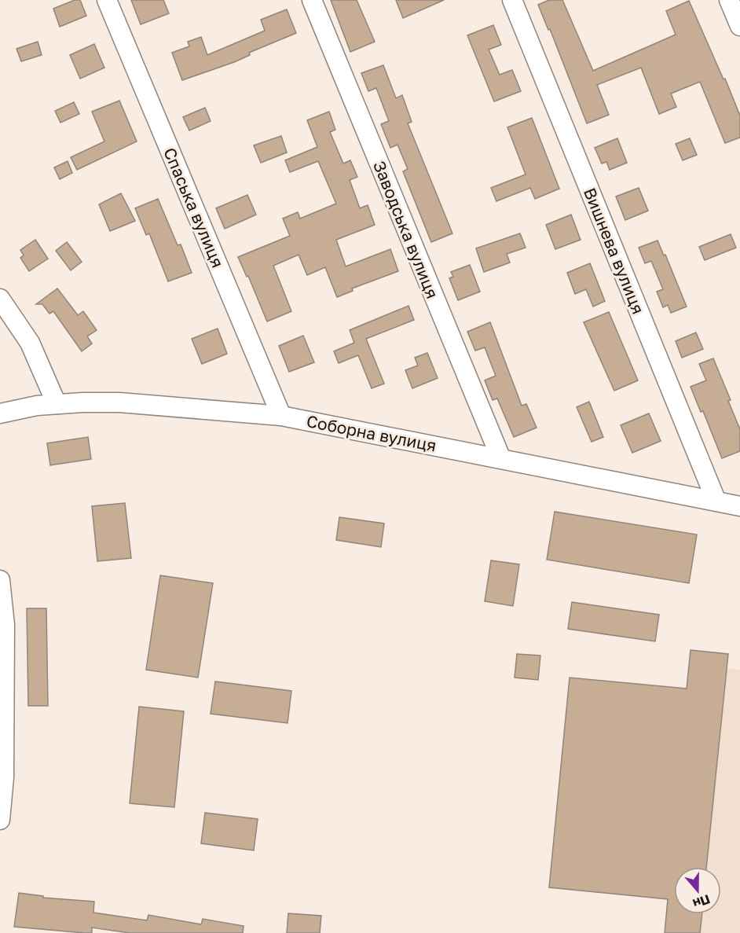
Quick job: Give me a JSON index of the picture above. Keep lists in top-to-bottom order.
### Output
{
  "streets": {
    "street": [
      "Спаська вулиця",
      "Заводська вулиця",
      "Вишнева вулиця",
      "Соборна вулиця"
    ]
  },
  "crossings": [
    ["Спаська вулиця", "Соборна вулиця"],
    ["Заводська вулиця", "Соборна вулиця"],
    ["Вишнева вулиця", "Соборна вулиця"]
  ],
  "north": "bottom"
}
